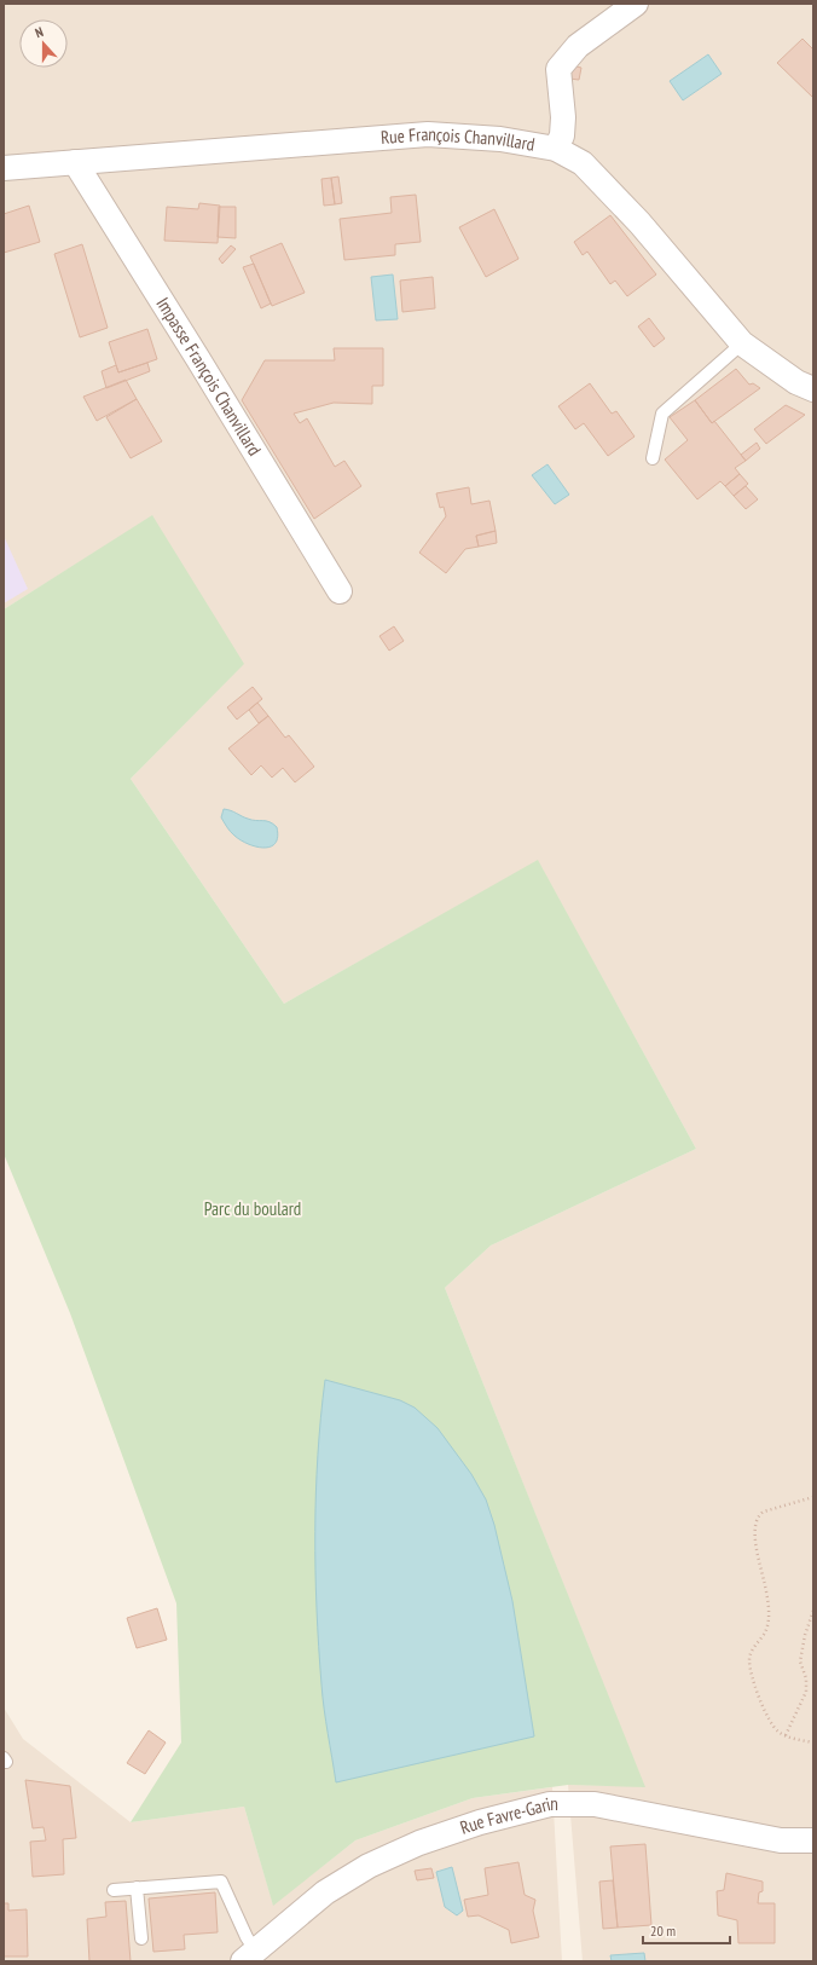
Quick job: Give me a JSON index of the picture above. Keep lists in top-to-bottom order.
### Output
{
  "streets": {
    "street": ["Rue François Chanvillard", "Impasse François Chanvillard", "Rue Favre-Garin"]
  },
  "crossings": [
    ["Rue François Chanvillard", "Impasse François Chanvillard"]
  ],
  "parks": ["Parc du boulard"],
  "scale_bar": "20 m",
  "north": "top"
}
